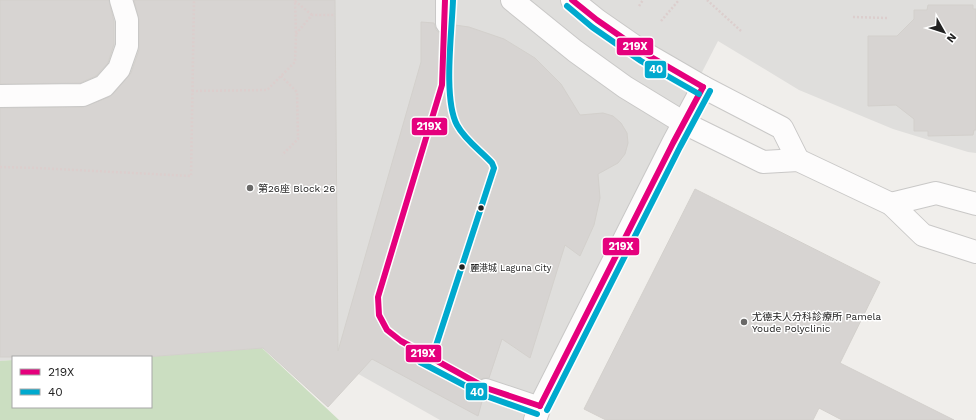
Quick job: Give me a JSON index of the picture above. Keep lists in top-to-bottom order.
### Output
{
  "places": ["第26座 Block 26", "麗港城 Laguna City", "尤德夫人分科診療所 Pamela Youde Polyclinic"],
  "lines": ["transit line 219X", "transit line 40"],
  "legend": ["219X", "40"],
  "north": "bottom right"
}
